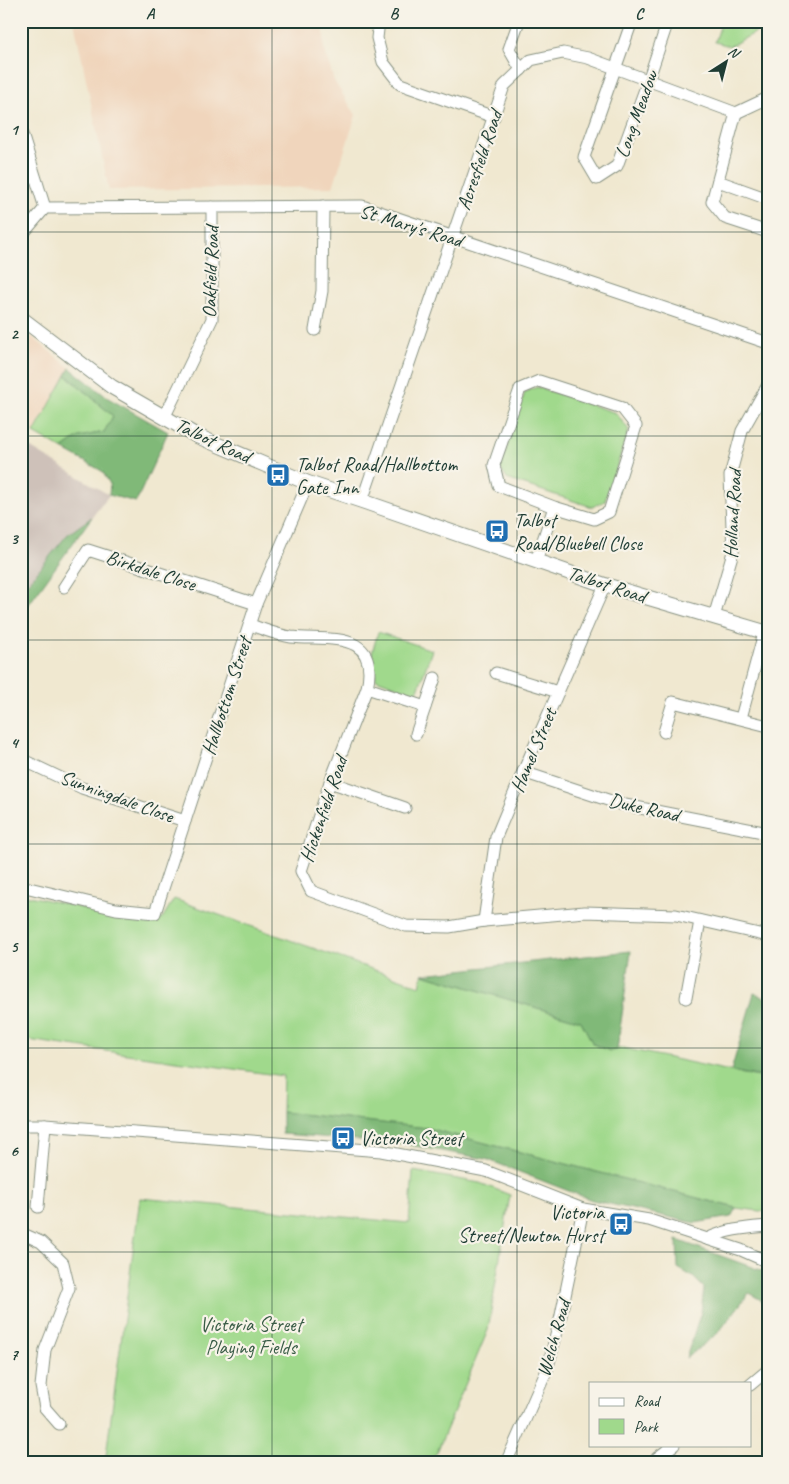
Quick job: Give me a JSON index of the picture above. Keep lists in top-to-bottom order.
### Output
{
  "streets": {
    "street": [
      "Long Meadow",
      "Acresfield Road",
      "St Mary's Road",
      "Oakfield Road",
      "Talbot Road",
      "Holland Road",
      "Birkdale Close",
      "Hallbottom Street",
      "Hamel Street",
      "Sunningdale Close",
      "Duke Road",
      "Hickenfield Road",
      "Welch Road"
    ]
  },
  "crossings": [
    ["Long Meadow", "Acresfield Road"],
    ["Acresfield Road", "St Mary's Road"],
    ["Acresfield Road", "Talbot Road"],
    ["St Mary's Road", "Oakfield Road"],
    ["Oakfield Road", "Talbot Road"],
    ["Talbot Road", "Holland Road"],
    ["Talbot Road", "Hallbottom Street"],
    ["Talbot Road", "Hamel Street"],
    ["Birkdale Close", "Hallbottom Street"],
    ["Hallbottom Street", "Sunningdale Close"],
    ["Hallbottom Street", "Hickenfield Road"],
    ["Hamel Street", "Duke Road"],
    ["Hamel Street", "Hickenfield Road"]
  ],
  "parks": ["Victoria Street Playing Fields"],
  "places": {
    "bus stop": [
      "Talbot Road/Hallbottom Gate Inn",
      "Talbot Road/Bluebell Close",
      "Victoria Street",
      "Victoria Street/Newton Hurst"
    ]
  },
  "legend": ["Road", "Park"],
  "north": "top right",
  "grid": {
    "columns": ["A", "B", "C"],
    "rows": [
      "1",
      "2",
      "3",
      "4",
      "5",
      "6",
      "7"
    ]
  }
}
